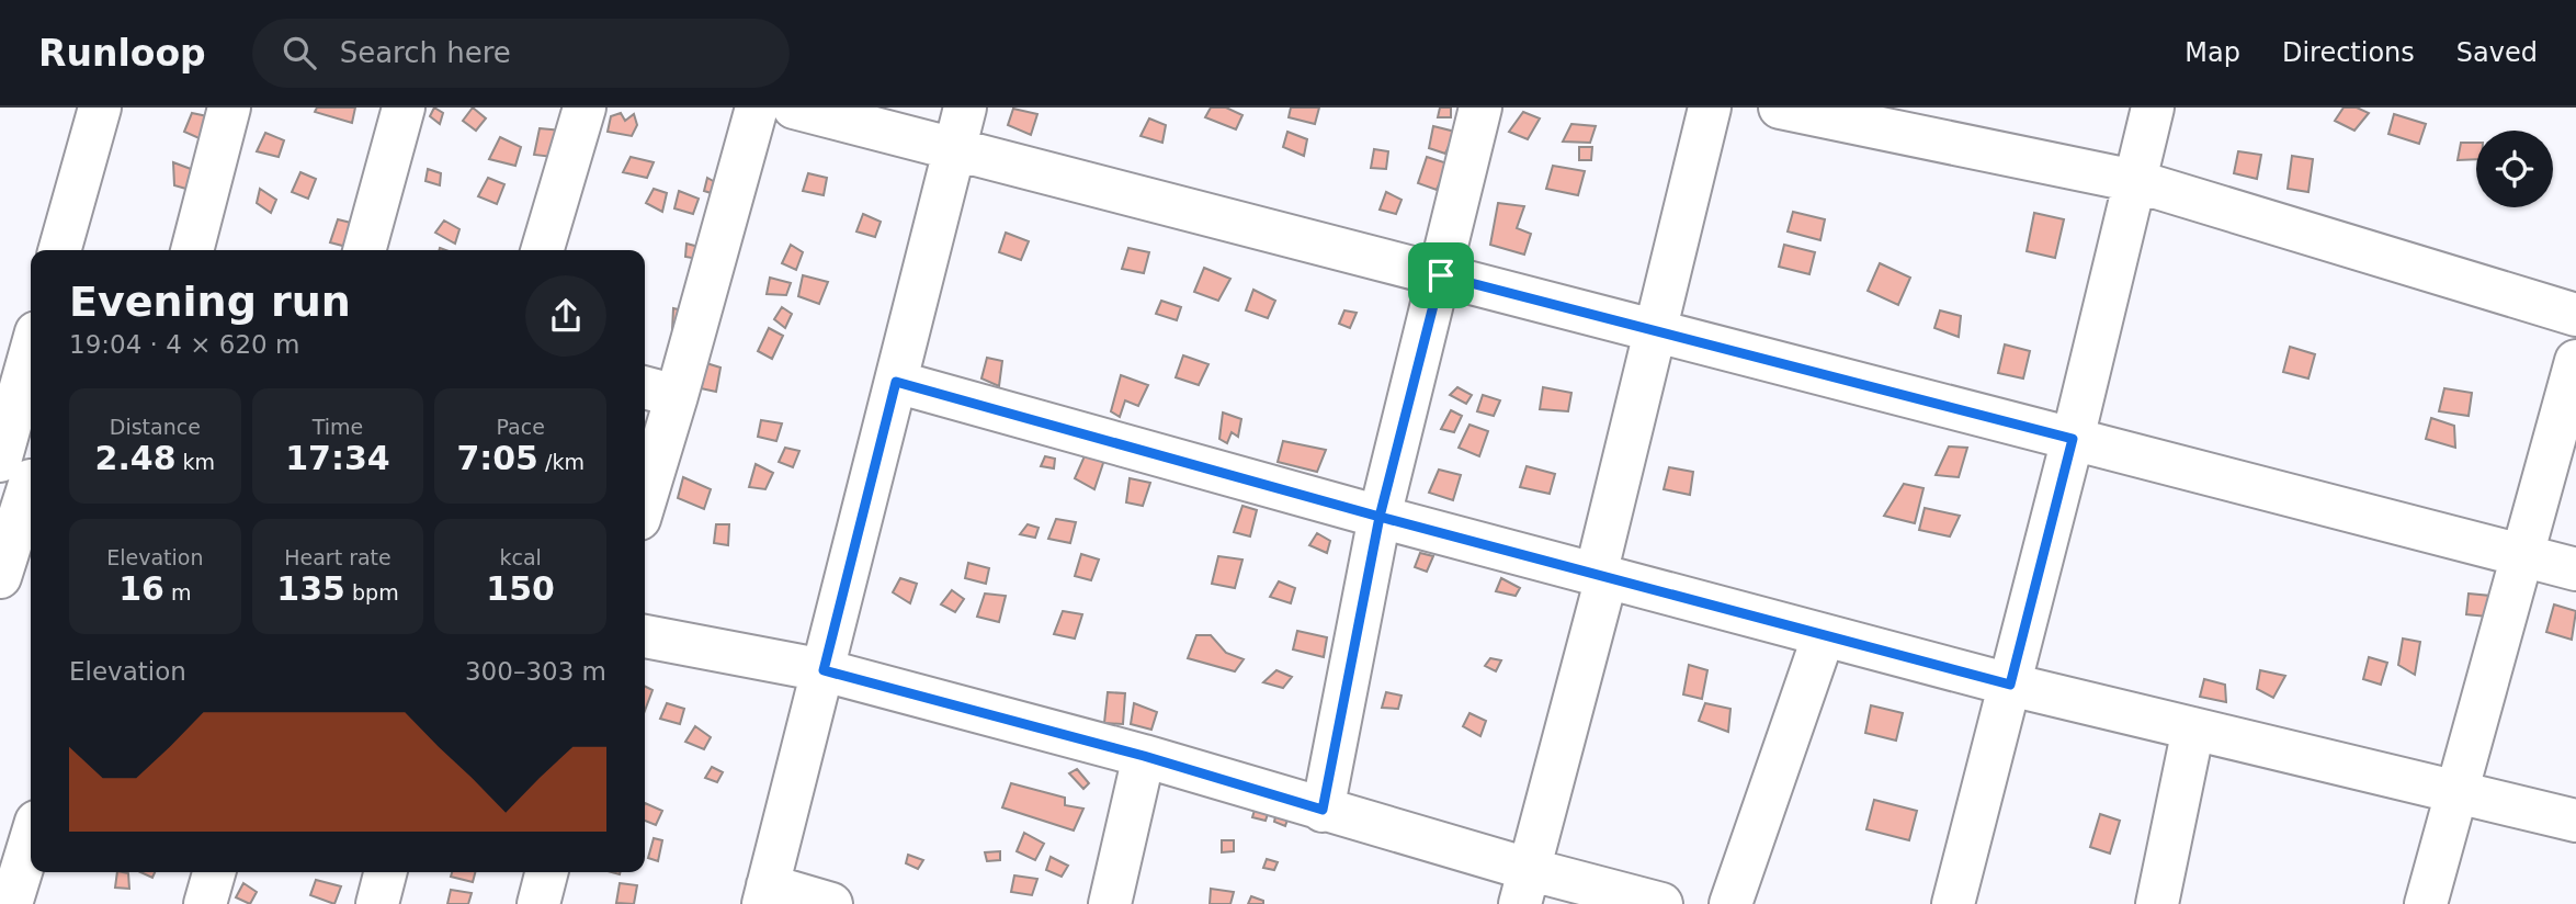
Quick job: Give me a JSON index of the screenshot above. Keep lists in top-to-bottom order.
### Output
{
  "page": {
    "header": "Runloop",
    "search": "Search here",
    "nav": ["Map", "Directions", "Saved"],
    "heading": ["Evening run", "19:04 · 4 × 620 m"],
    "stats": [
      ["Distance", "2.48 km"],
      ["Time", "17:34"],
      ["Pace", "7:05 /km"],
      ["Elevation", "16 m"],
      ["Heart rate", "135 bpm"],
      ["kcal", "150"]
    ],
    "chart": ["Elevation", "300–303 m"]
  }
}
